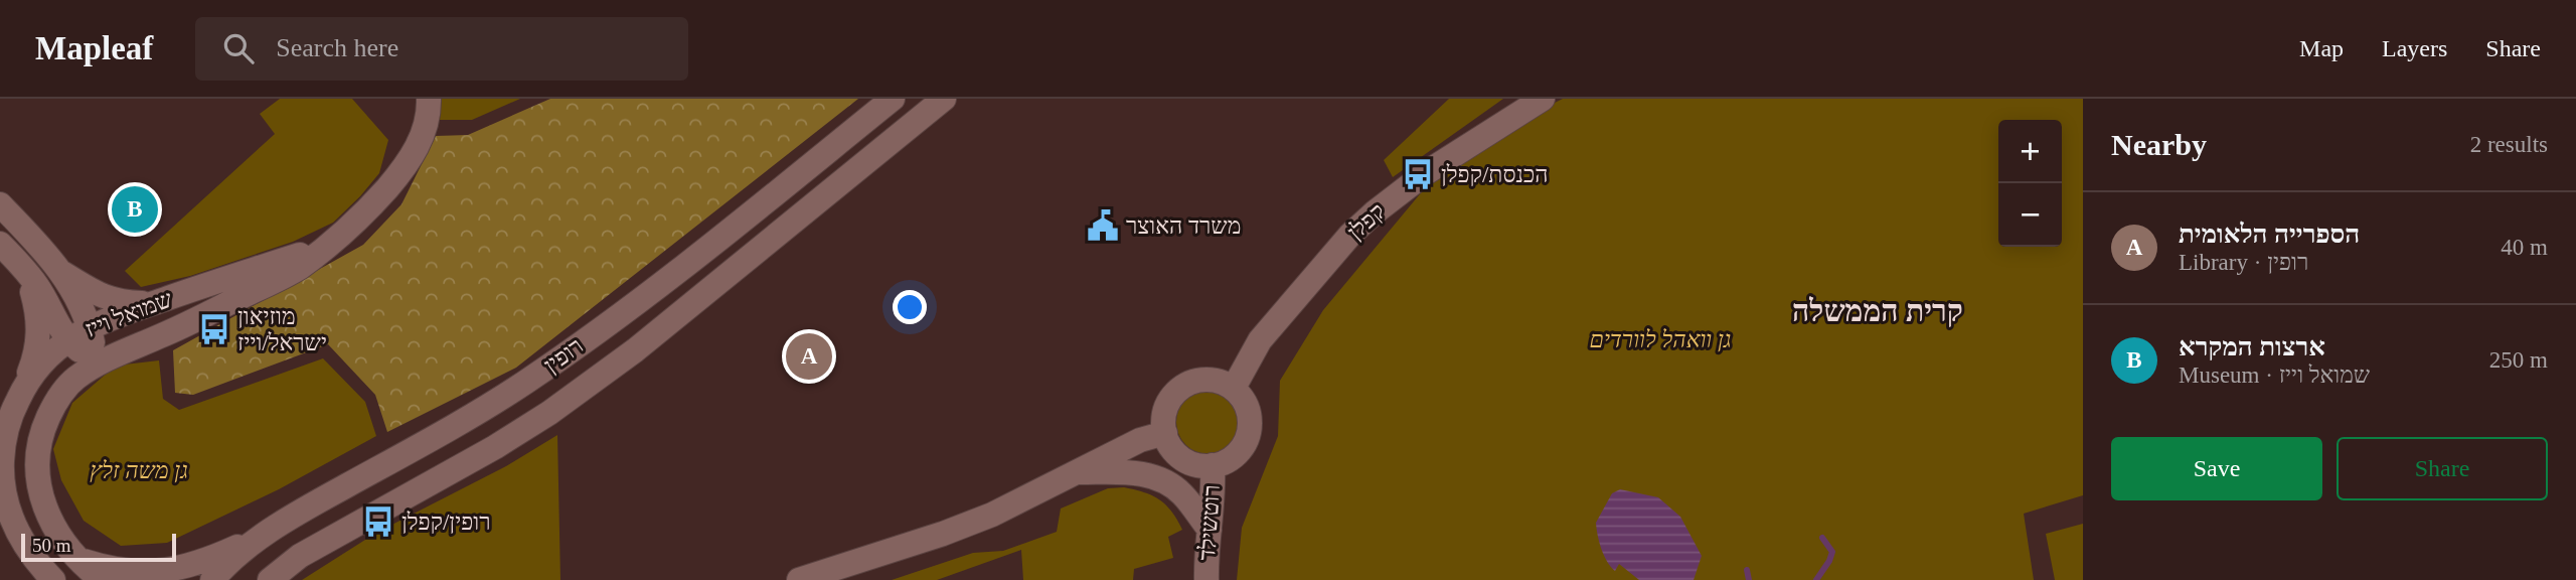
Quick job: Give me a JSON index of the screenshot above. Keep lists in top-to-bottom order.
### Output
{
  "streets": {
    "street": [
      "קפלן",
      "שמואל וייז",
      "רופין",
      "רוטשילד"
    ]
  },
  "crossings": [
    ["קפלן", "רוטשילד"]
  ],
  "districts": ["קרית הממשלה"],
  "parks": ["גן וואהל לוורדים", "גן משה זלץ"],
  "places": {
    "bus stop": ["הכנסת/קפלן", "מוזיאון ישראל/וייז", "רופין/קפלן"],
    "public building": ["משרד האוצר"]
  },
  "scale_bar": "50 m",
  "page": {
    "header": "Mapleaf",
    "search": "Search here",
    "nav": ["Map", "Layers", "Share"],
    "heading": ["Nearby", "2 results"],
    "map_buttons": ["+", "−"],
    "pins": ["B", "A"],
    "list": [
      {
        "mark": "A",
        "name": "הספרייה הלאומית",
        "note": "Library · רופין",
        "value": "40 m"
      },
      {
        "mark": "B",
        "name": "ארצות המקרא",
        "note": "Museum · שמואל וייז",
        "value": "250 m"
      }
    ],
    "buttons": ["Save", "Share"],
    "scale": "50 m"
  }
}
